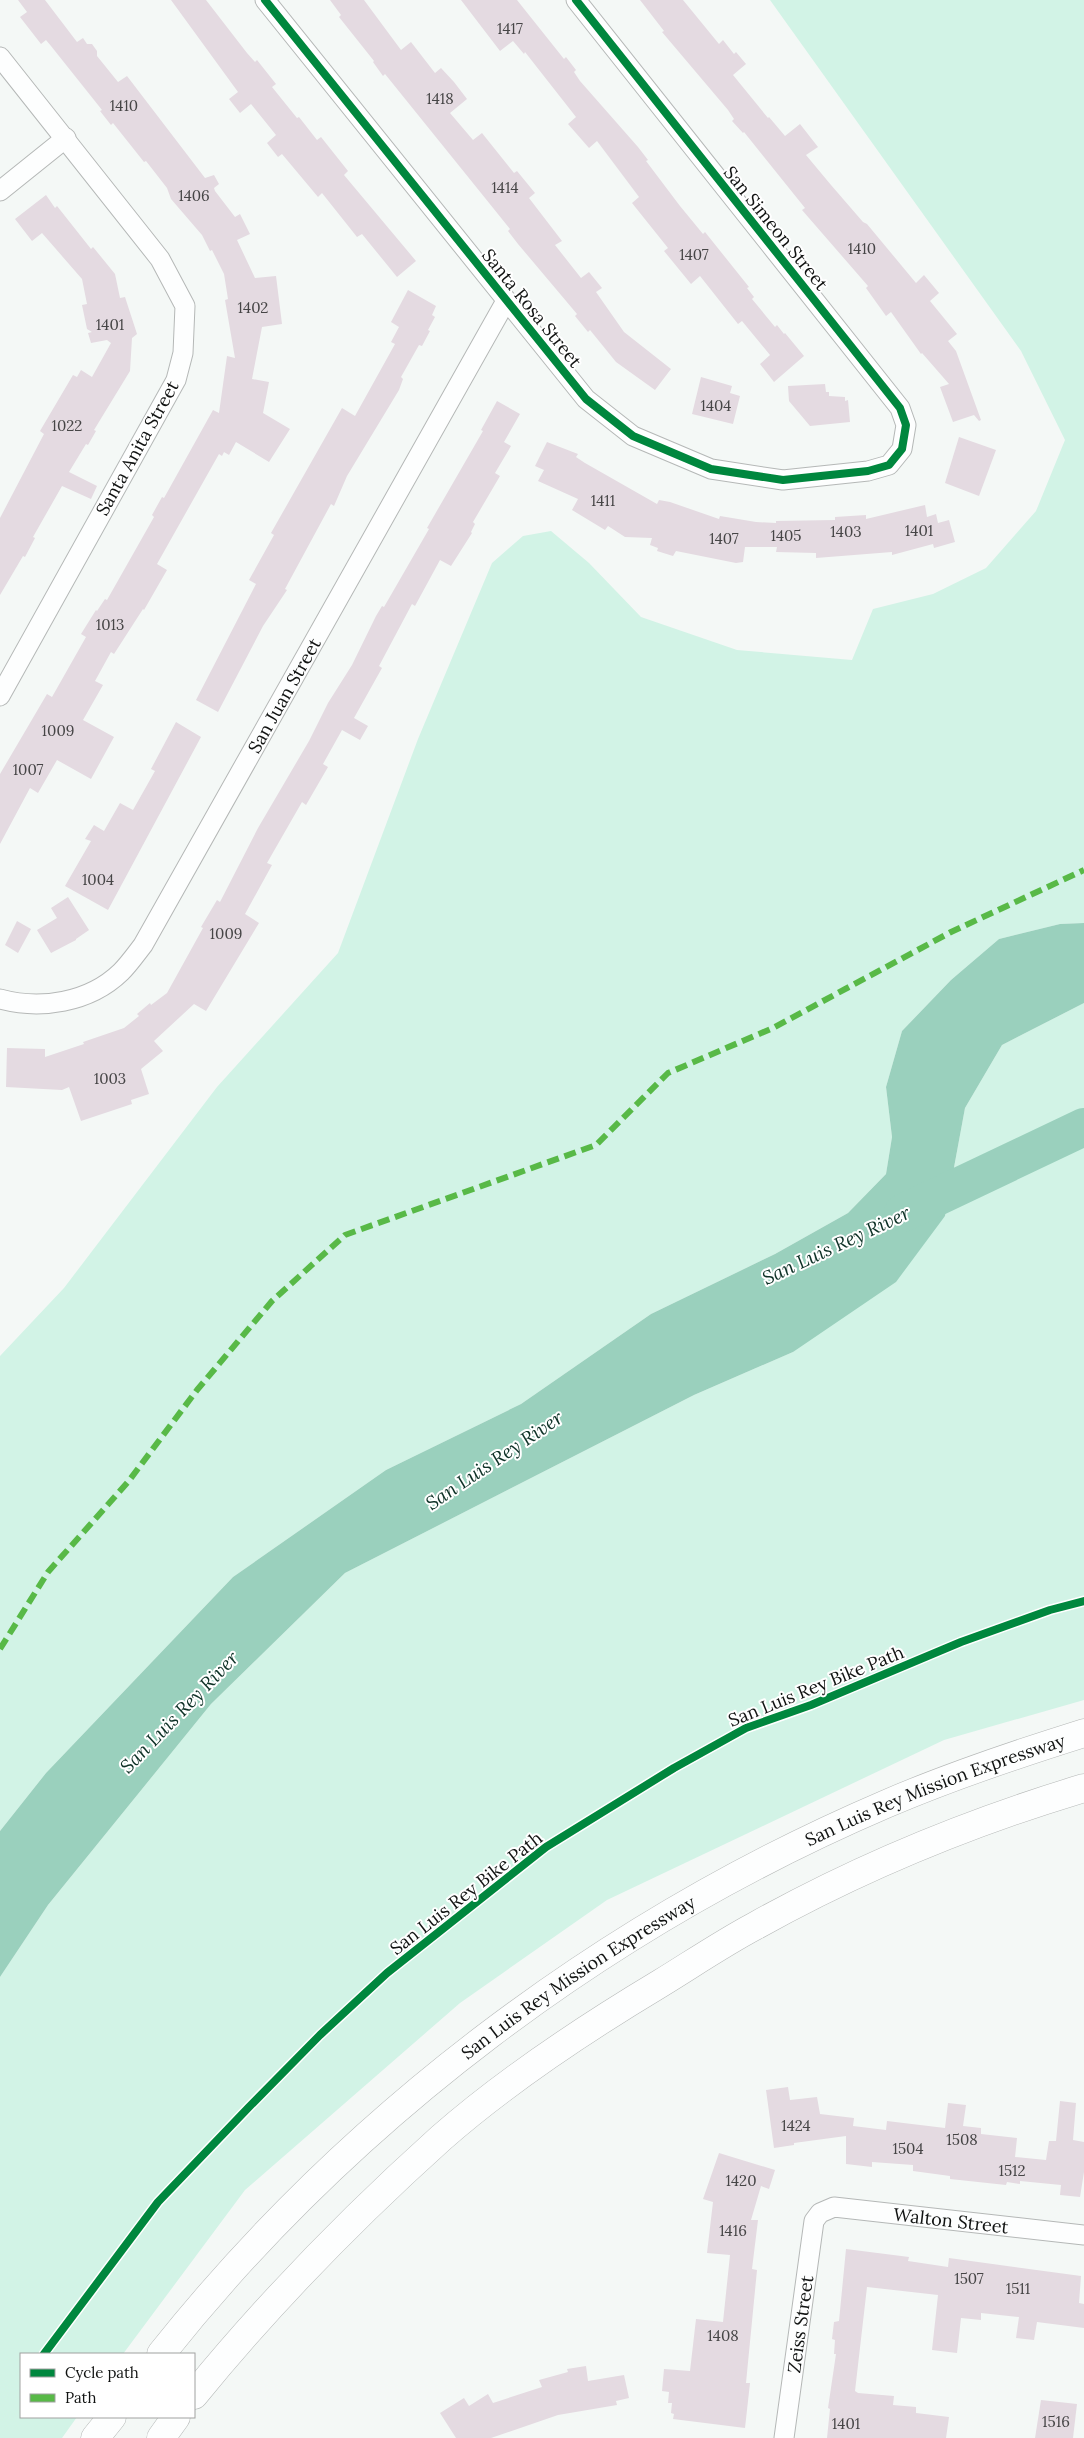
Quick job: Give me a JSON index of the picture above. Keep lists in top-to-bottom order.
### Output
{
  "streets": {
    "highway": ["San Luis Rey Mission Expressway"],
    "street": [
      "San Simeon Street",
      "Santa Rosa Street",
      "Santa Anita Street",
      "San Juan Street",
      "Walton Street",
      "Zeiss Street"
    ],
    "cycle path": ["San Luis Rey Bike Path"]
  },
  "crossings": [
    ["San Simeon Street", "Santa Rosa Street"],
    ["Santa Rosa Street", "San Juan Street"],
    ["Walton Street", "Zeiss Street"]
  ],
  "water": ["San Luis Rey River"],
  "house_numbers": [
    "1417",
    "1418",
    "1410",
    "1414",
    "1406",
    "1410",
    "1407",
    "1402",
    "1401",
    "1404",
    "1022",
    "1411",
    "1401",
    "1403",
    "1405",
    "1407",
    "1013",
    "1009",
    "1007",
    "1004",
    "1009",
    "1003",
    "1424",
    "1508",
    "1504",
    "1512",
    "1420",
    "1416",
    "1507",
    "1511",
    "1408",
    "1516",
    "1401"
  ],
  "legend": ["Cycle path", "Path"]
}
